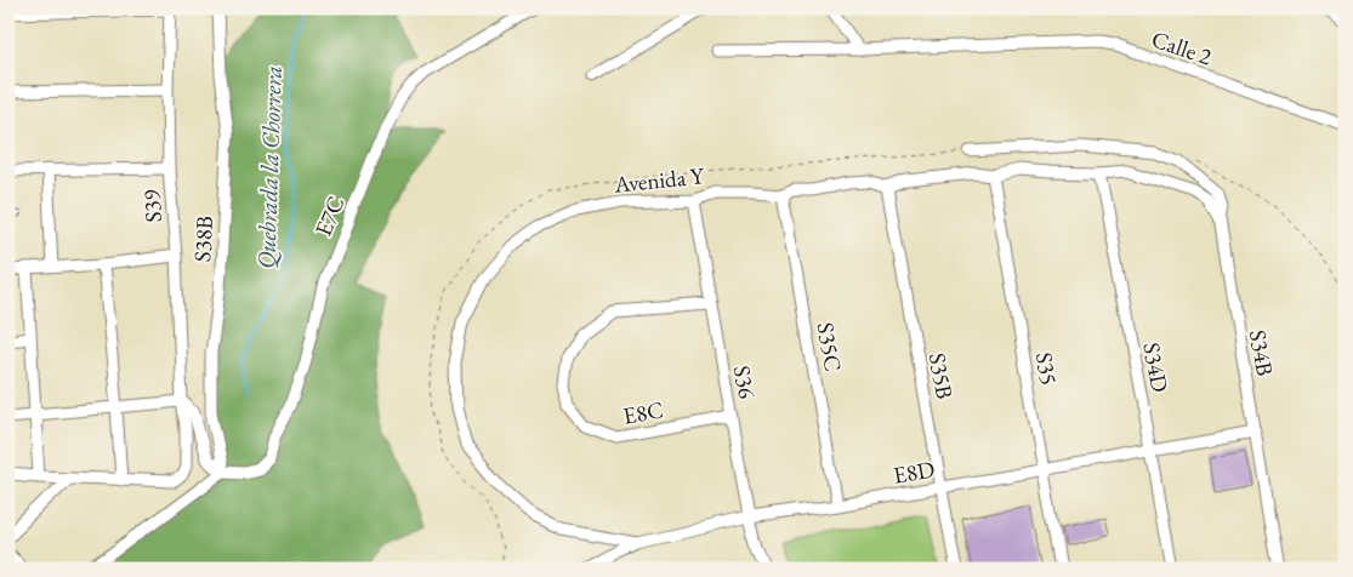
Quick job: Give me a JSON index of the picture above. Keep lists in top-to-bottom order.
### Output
{
  "streets": {
    "street": [
      "Calle 2",
      "Avenida Y",
      "S39",
      "E7C",
      "S38B",
      "S35C",
      "S34B",
      "S34D",
      "S35",
      "S35B",
      "S36",
      "E8C",
      "E8D"
    ]
  },
  "crossings": [
    ["Avenida Y", "S35C"],
    ["Avenida Y", "S34B"],
    ["Avenida Y", "S34D"],
    ["Avenida Y", "S35"],
    ["Avenida Y", "S35B"],
    ["Avenida Y", "S36"],
    ["Avenida Y", "E8D"],
    ["E7C", "S38B"],
    ["S35C", "E8D"],
    ["S34B", "E8D"],
    ["S34D", "E8D"],
    ["S35", "E8D"],
    ["S35B", "E8D"],
    ["S36", "E8C"],
    ["S36", "E8D"]
  ],
  "water": ["Quebrada la Chorrera"]
}
